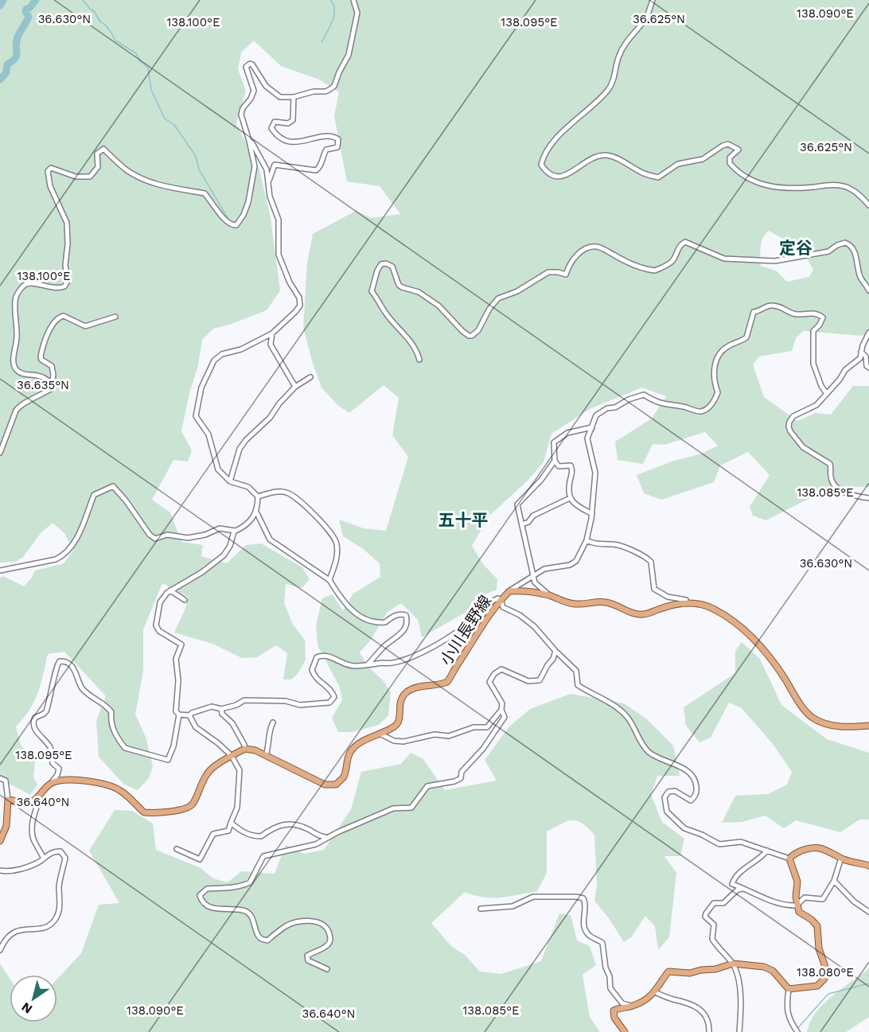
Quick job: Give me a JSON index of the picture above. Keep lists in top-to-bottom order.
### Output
{
  "streets": {
    "main road": ["小川長野線"]
  },
  "districts": ["定谷", "五十平"],
  "north": "bottom left",
  "coordinates": [
    "138.090°E",
    "36.630°N",
    "36.625°N",
    "138.100°E",
    "138.095°E",
    "36.635°N",
    "138.085°E",
    "36.640°N",
    "138.080°E"
  ]
}
